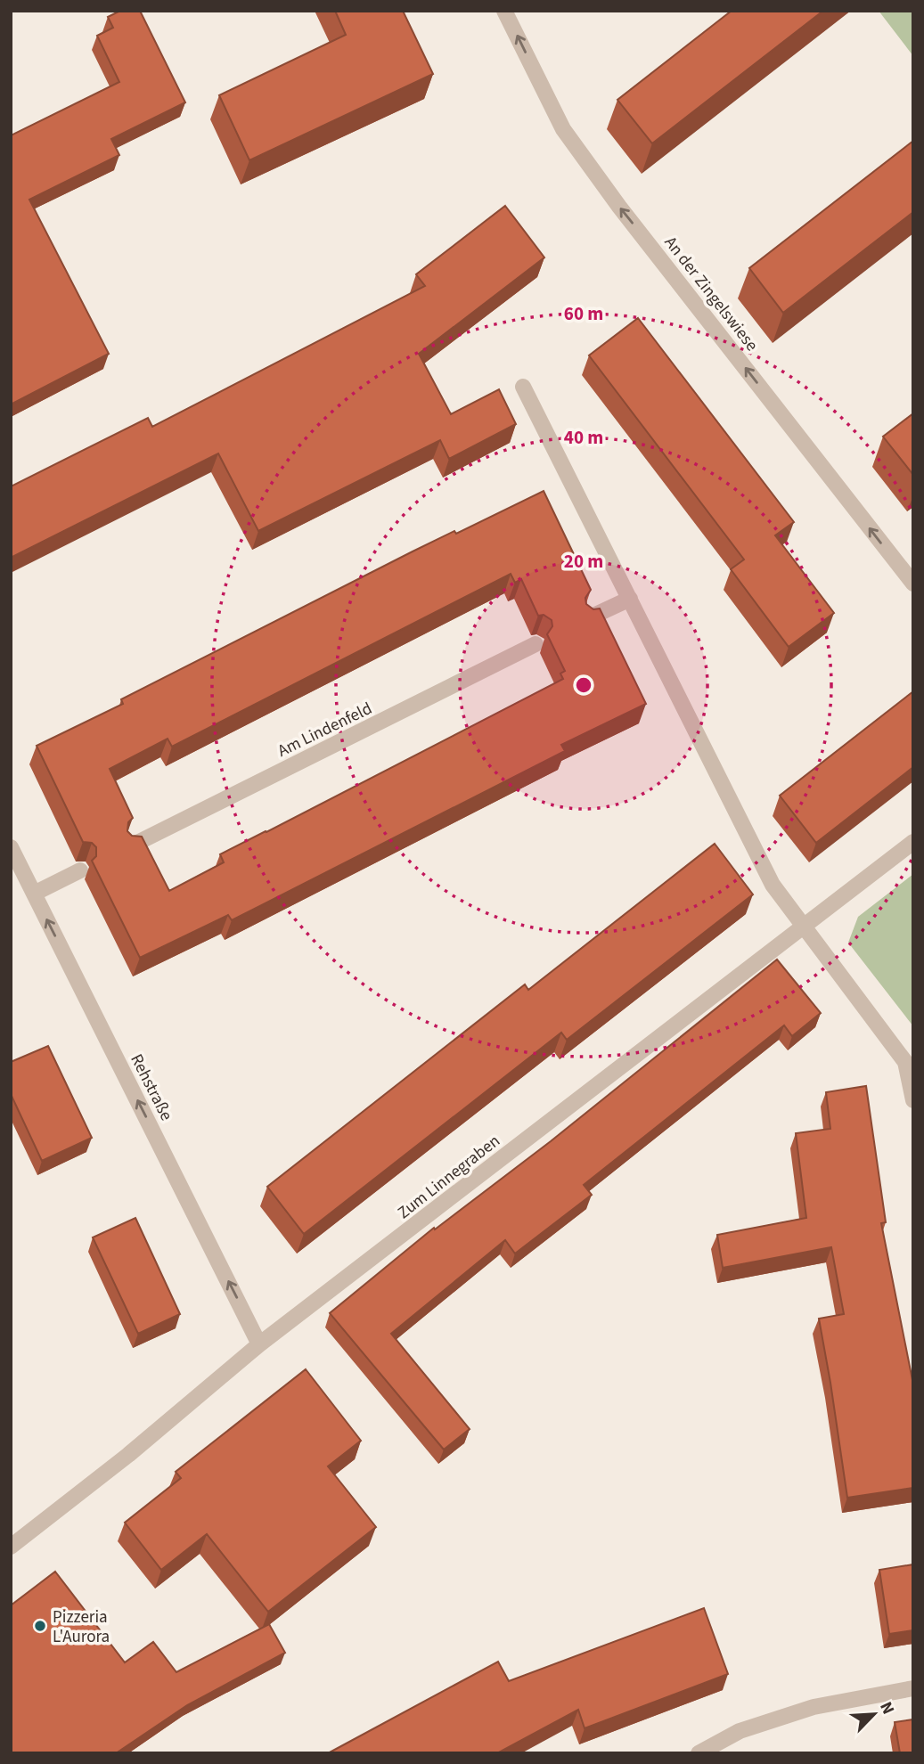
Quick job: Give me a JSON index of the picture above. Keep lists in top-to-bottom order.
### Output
{
  "streets": {
    "street": [
      "An der Zingelswiese",
      "Am Lindenfeld",
      "Rehstraße",
      "Zum Linnegraben"
    ]
  },
  "crossings": [
    ["Rehstraße", "Zum Linnegraben"]
  ],
  "one_way": ["An der Zingelswiese", "Rehstraße"],
  "places": ["Pizzeria L'Aurora"],
  "north": "top right",
  "rings": ["60 m", "40 m", "20 m"]
}
